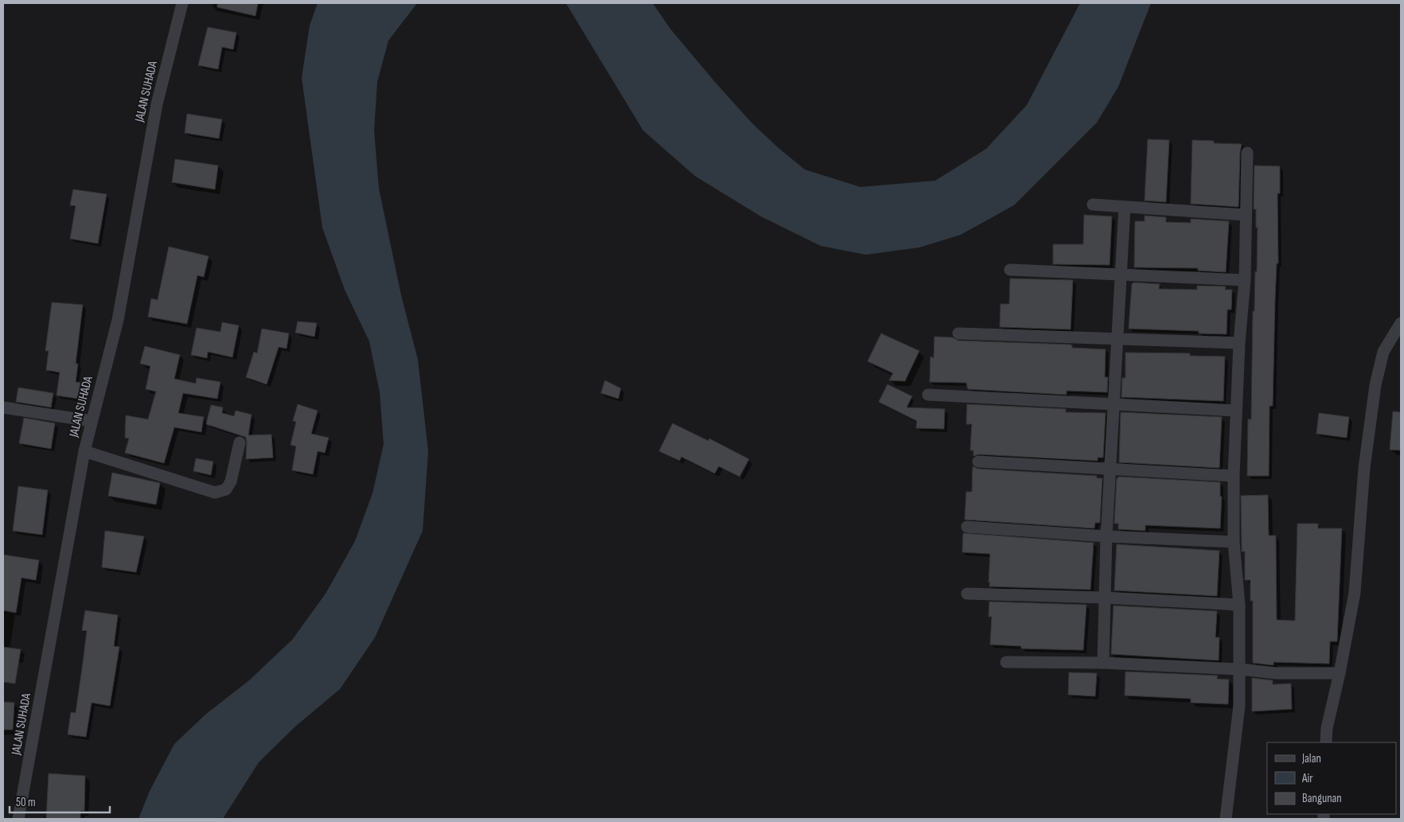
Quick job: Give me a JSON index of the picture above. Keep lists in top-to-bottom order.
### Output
{
  "streets": {
    "street": ["JALAN SUHADA"]
  },
  "legend": ["Jalan", "Air", "Bangunan"],
  "scale_bar": "50 m"
}
